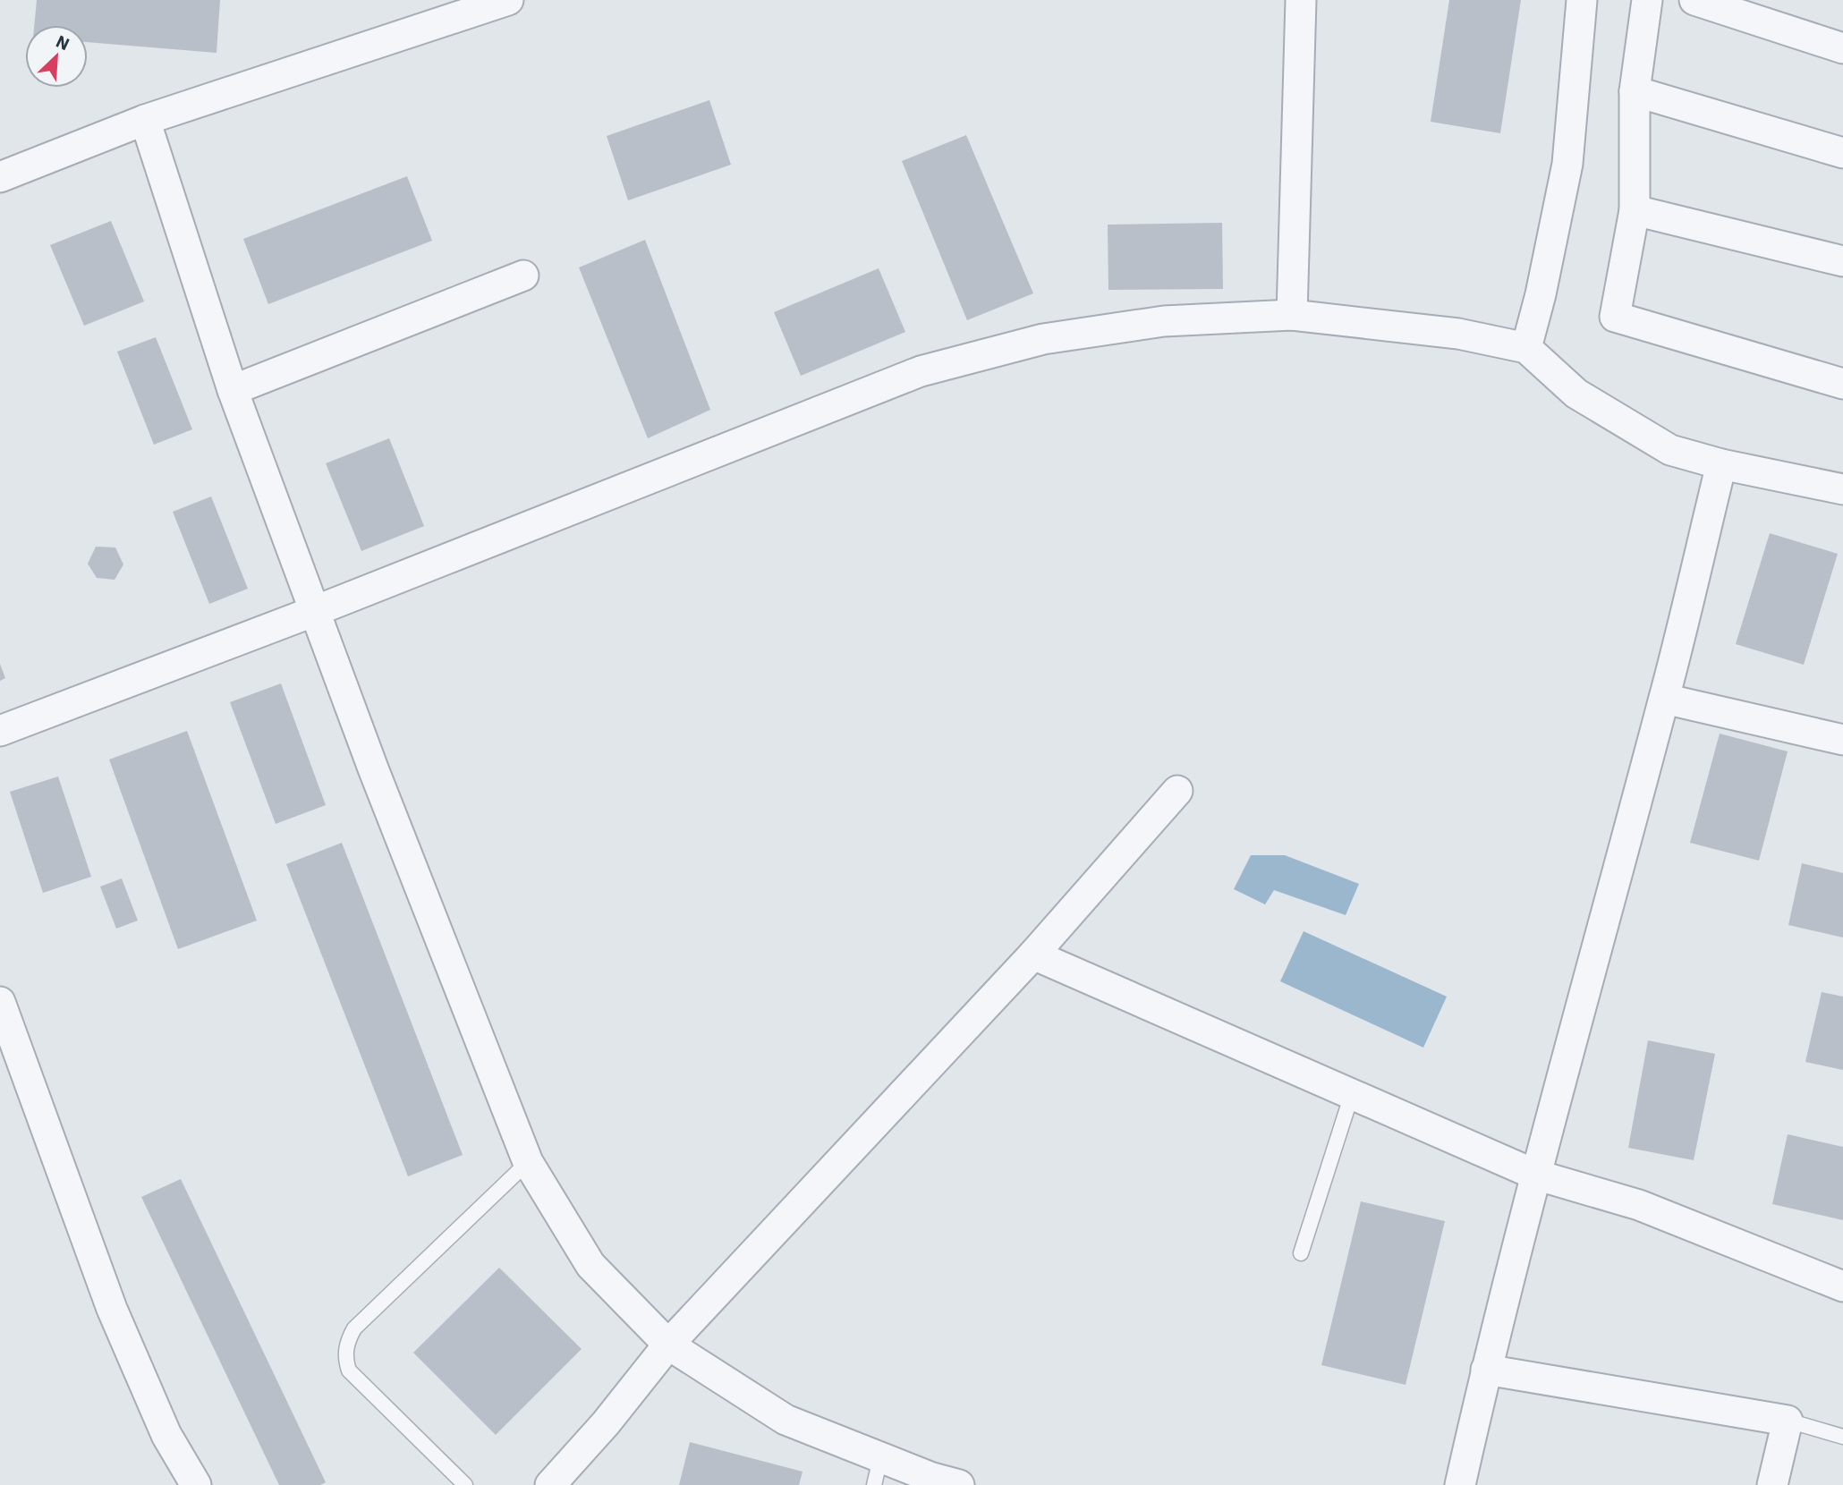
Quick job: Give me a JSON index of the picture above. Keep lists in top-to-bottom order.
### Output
{
  "north": "top right"
}
